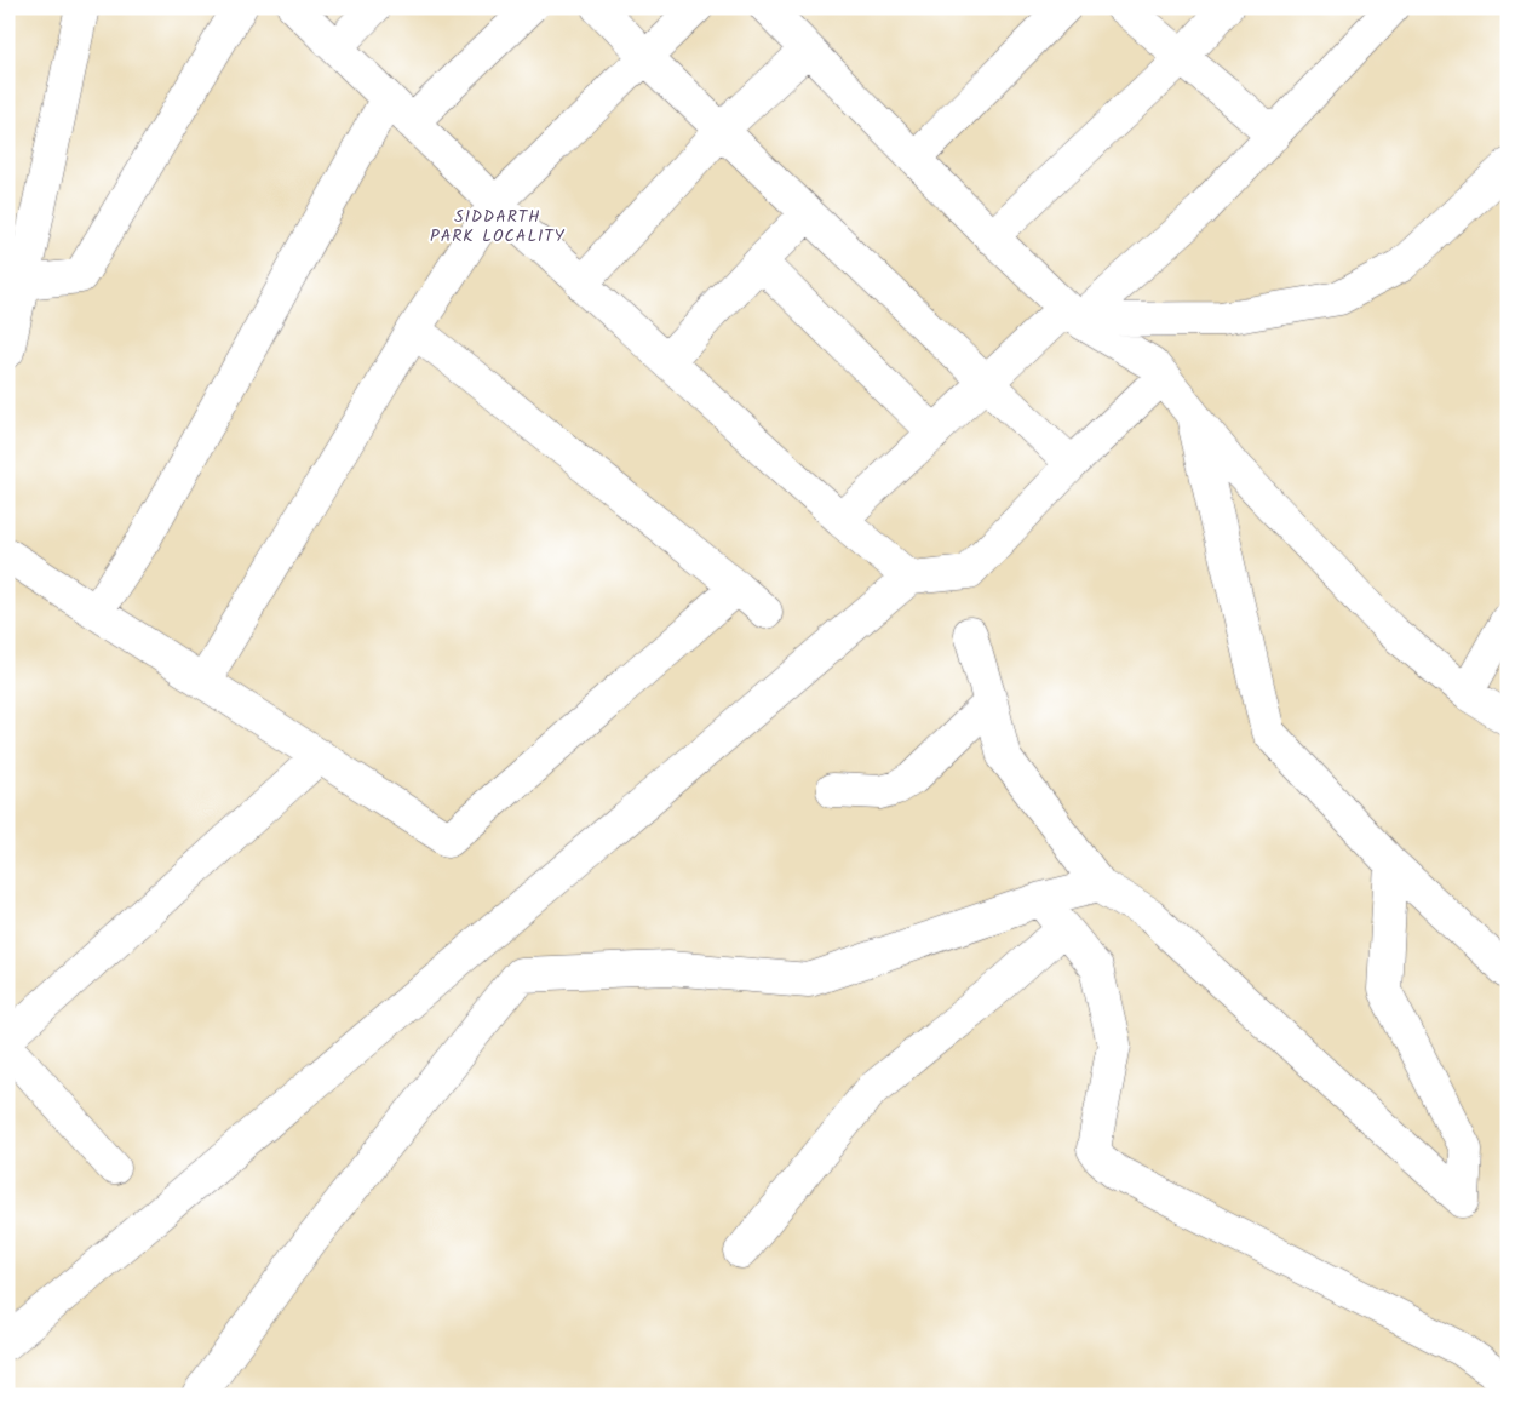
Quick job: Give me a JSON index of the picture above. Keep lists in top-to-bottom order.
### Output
{
  "districts": ["SIDDARTH PARK LOCALITY"]
}
